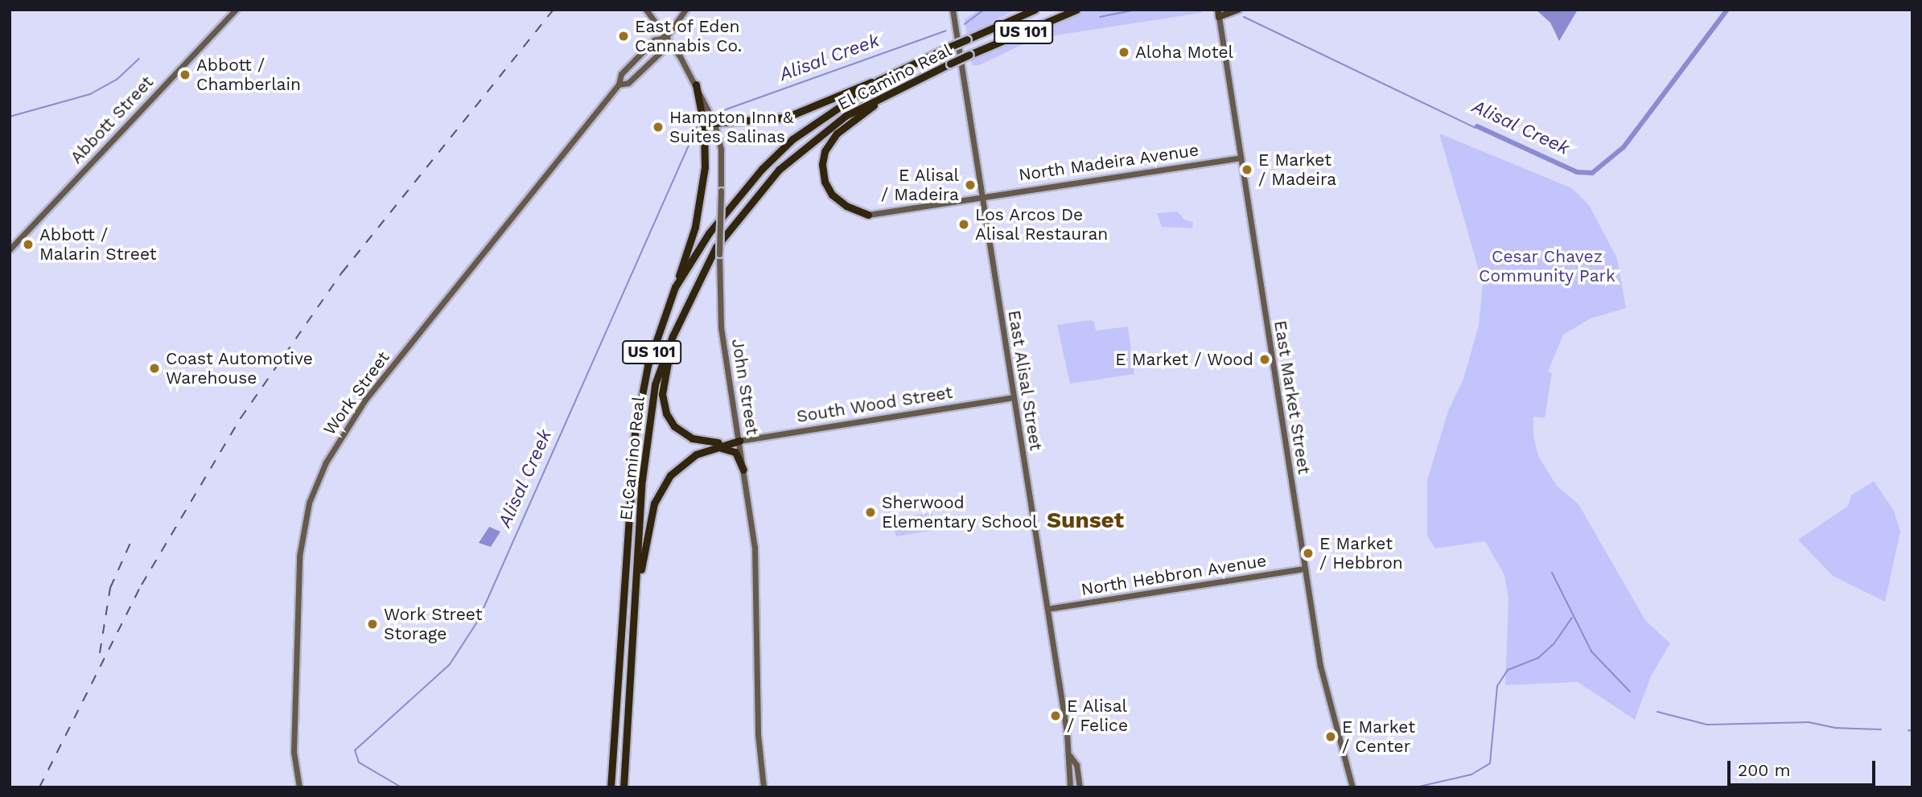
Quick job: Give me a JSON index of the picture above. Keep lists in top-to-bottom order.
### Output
{
  "streets": {
    "highway": ["US 101", "El Camino Real"],
    "main road": [
      "Abbott Street",
      "North Madeira Avenue",
      "East Alisal Street",
      "John Street",
      "Work Street",
      "East Market Street",
      "South Wood Street",
      "North Hebbron Avenue"
    ]
  },
  "crossings": [
    ["North Madeira Avenue", "East Alisal Street"],
    ["North Madeira Avenue", "East Market Street"],
    ["East Alisal Street", "South Wood Street"],
    ["East Alisal Street", "North Hebbron Avenue"],
    ["John Street", "Work Street"],
    ["John Street", "South Wood Street"],
    ["East Market Street", "North Hebbron Avenue"]
  ],
  "districts": ["Sunset"],
  "water": ["Alisal Creek"],
  "parks": ["Cesar Chavez Community Park"],
  "places": [
    "East of Eden Cannabis Co.",
    "Aloha Motel",
    "Abbott / Chamberlain",
    "Hampton Inn & Suites Salinas",
    "E Market / Madeira",
    "E Alisal / Madeira",
    "Los Arcos De Alisal Restauran",
    "Abbott / Malarin Street",
    "E Market / Wood",
    "Coast Automotive Warehouse",
    "Sherwood Elementary School",
    "E Market / Hebbron",
    "Work Street Storage",
    "E Alisal / Felice",
    "E Market / Center"
  ],
  "scale_bar": "200 m"
}
